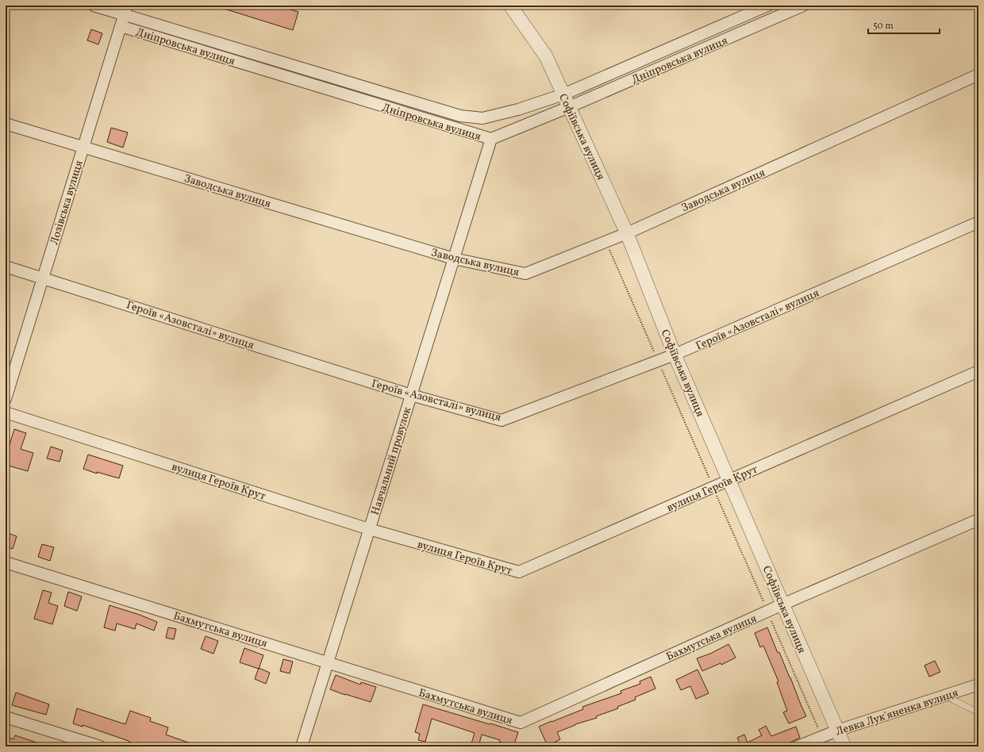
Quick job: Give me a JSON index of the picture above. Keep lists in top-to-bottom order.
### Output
{
  "streets": {
    "street": [
      "Дніпровська вулиця",
      "Софіївська вулиця",
      "Заводська вулиця",
      "Лозівська вулиця",
      "Героїв «Азовсталі» вулиця",
      "Навчальний провулок",
      "вулиця Героїв Крут",
      "Бахмутська вулиця",
      "Левка Лук'яненка вулиця"
    ]
  },
  "crossings": [
    ["Дніпровська вулиця", "Софіївська вулиця"],
    ["Дніпровська вулиця", "Лозівська вулиця"],
    ["Дніпровська вулиця", "Навчальний провулок"],
    ["Софіївська вулиця", "Заводська вулиця"],
    ["Софіївська вулиця", "Героїв «Азовсталі» вулиця"],
    ["Софіївська вулиця", "вулиця Героїв Крут"],
    ["Софіївська вулиця", "Бахмутська вулиця"],
    ["Софіївська вулиця", "Левка Лук'яненка вулиця"],
    ["Заводська вулиця", "Лозівська вулиця"],
    ["Заводська вулиця", "Навчальний провулок"],
    ["Лозівська вулиця", "Героїв «Азовсталі» вулиця"],
    ["Героїв «Азовсталі» вулиця", "Навчальний провулок"],
    ["Навчальний провулок", "вулиця Героїв Крут"],
    ["Навчальний провулок", "Бахмутська вулиця"]
  ],
  "scale_bar": "50 m"
}
